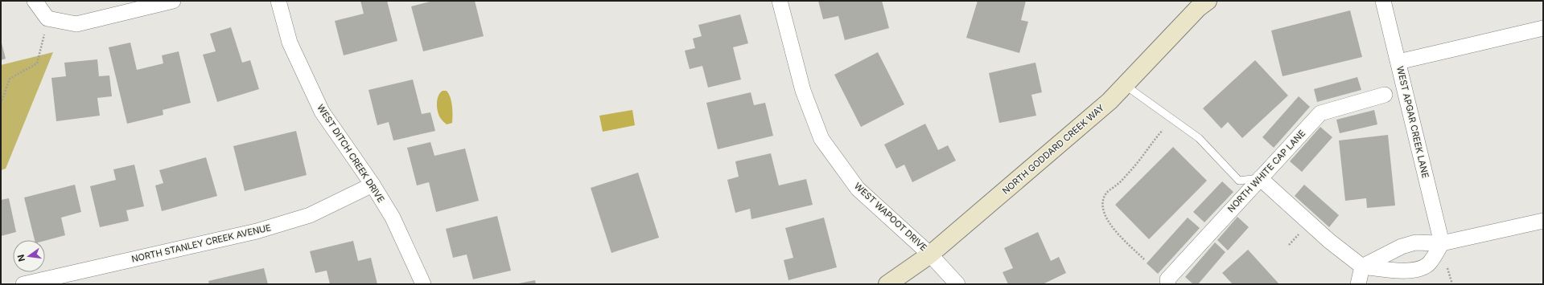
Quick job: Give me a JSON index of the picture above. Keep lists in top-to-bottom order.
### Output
{
  "streets": {
    "street": [
      "WEST APGAR CREEK LANE",
      "NORTH GODDARD CREEK WAY",
      "WEST DITCH CREEK DRIVE",
      "NORTH WHITE CAP LANE",
      "WEST WAPOOT DRIVE",
      "NORTH STANLEY CREEK AVENUE"
    ]
  },
  "crossings": [
    ["NORTH GODDARD CREEK WAY", "WEST WAPOOT DRIVE"],
    ["WEST DITCH CREEK DRIVE", "NORTH STANLEY CREEK AVENUE"]
  ],
  "north": "left"
}
